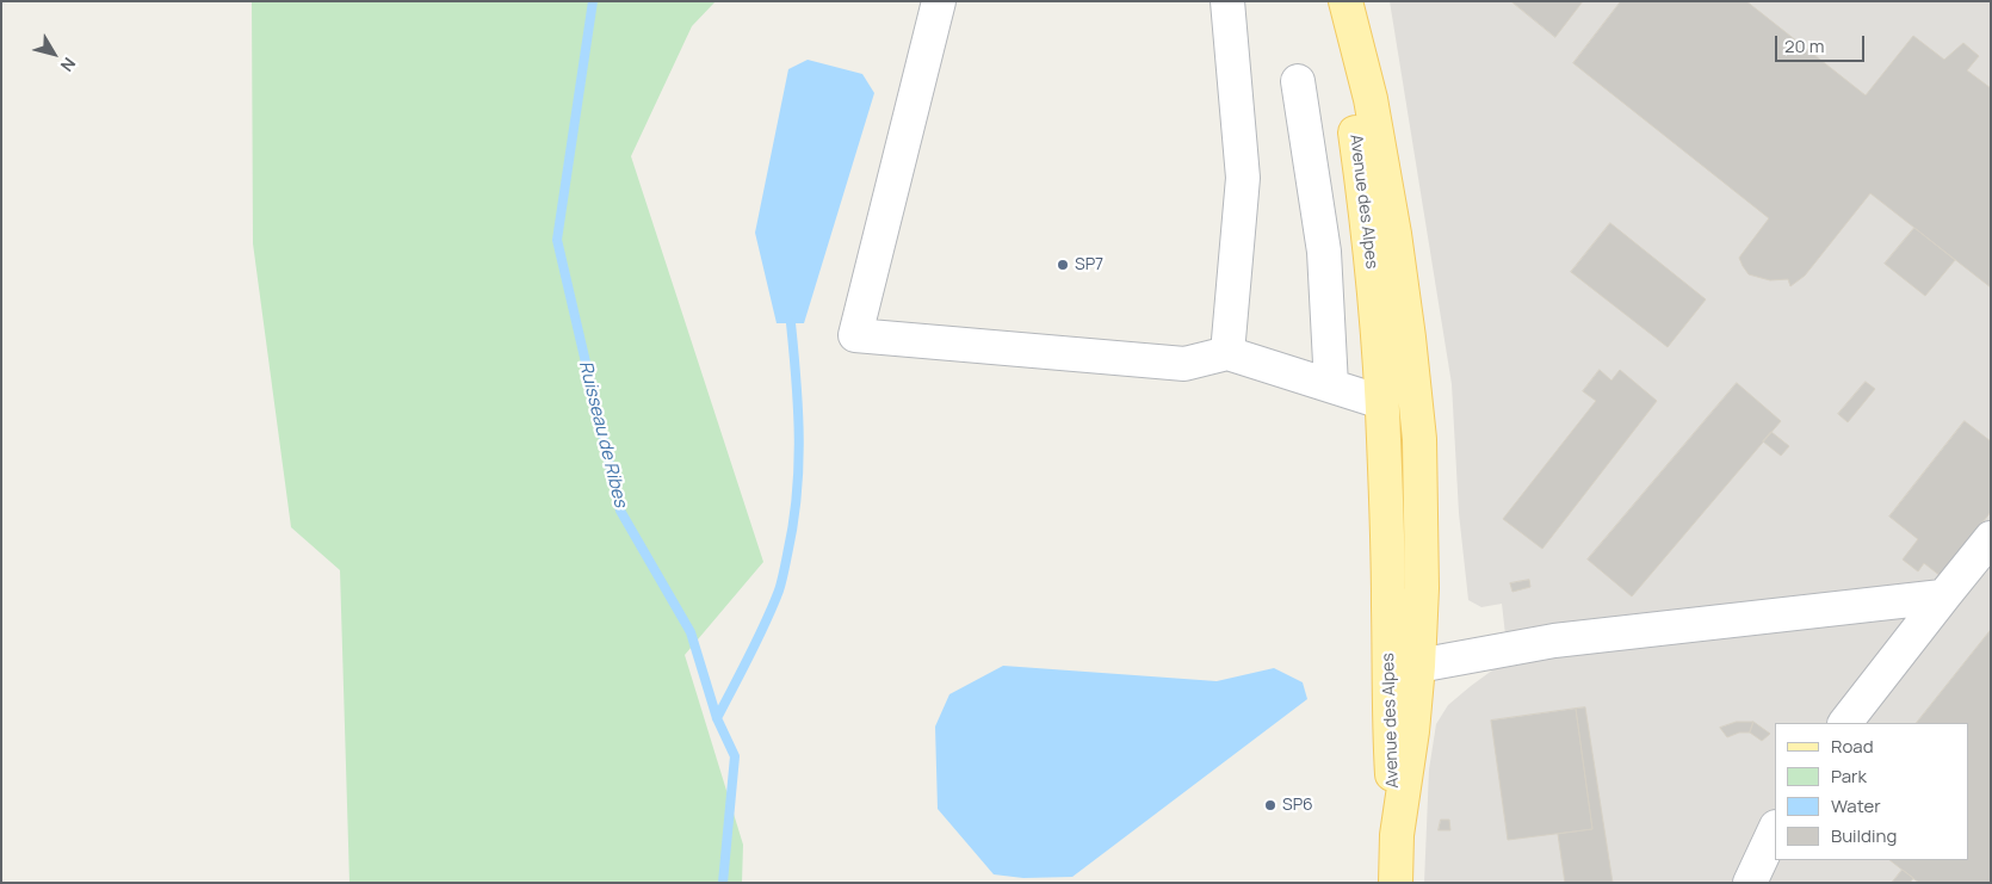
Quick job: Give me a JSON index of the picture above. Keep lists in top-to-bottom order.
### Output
{
  "streets": {
    "main road": ["Avenue des Alpes"]
  },
  "water": ["Ruisseau de Ribes"],
  "places": ["SP7", "SP6"],
  "legend": [
    "Road",
    "Park",
    "Water",
    "Building"
  ],
  "scale_bar": "20 m",
  "north": "bottom right"
}
